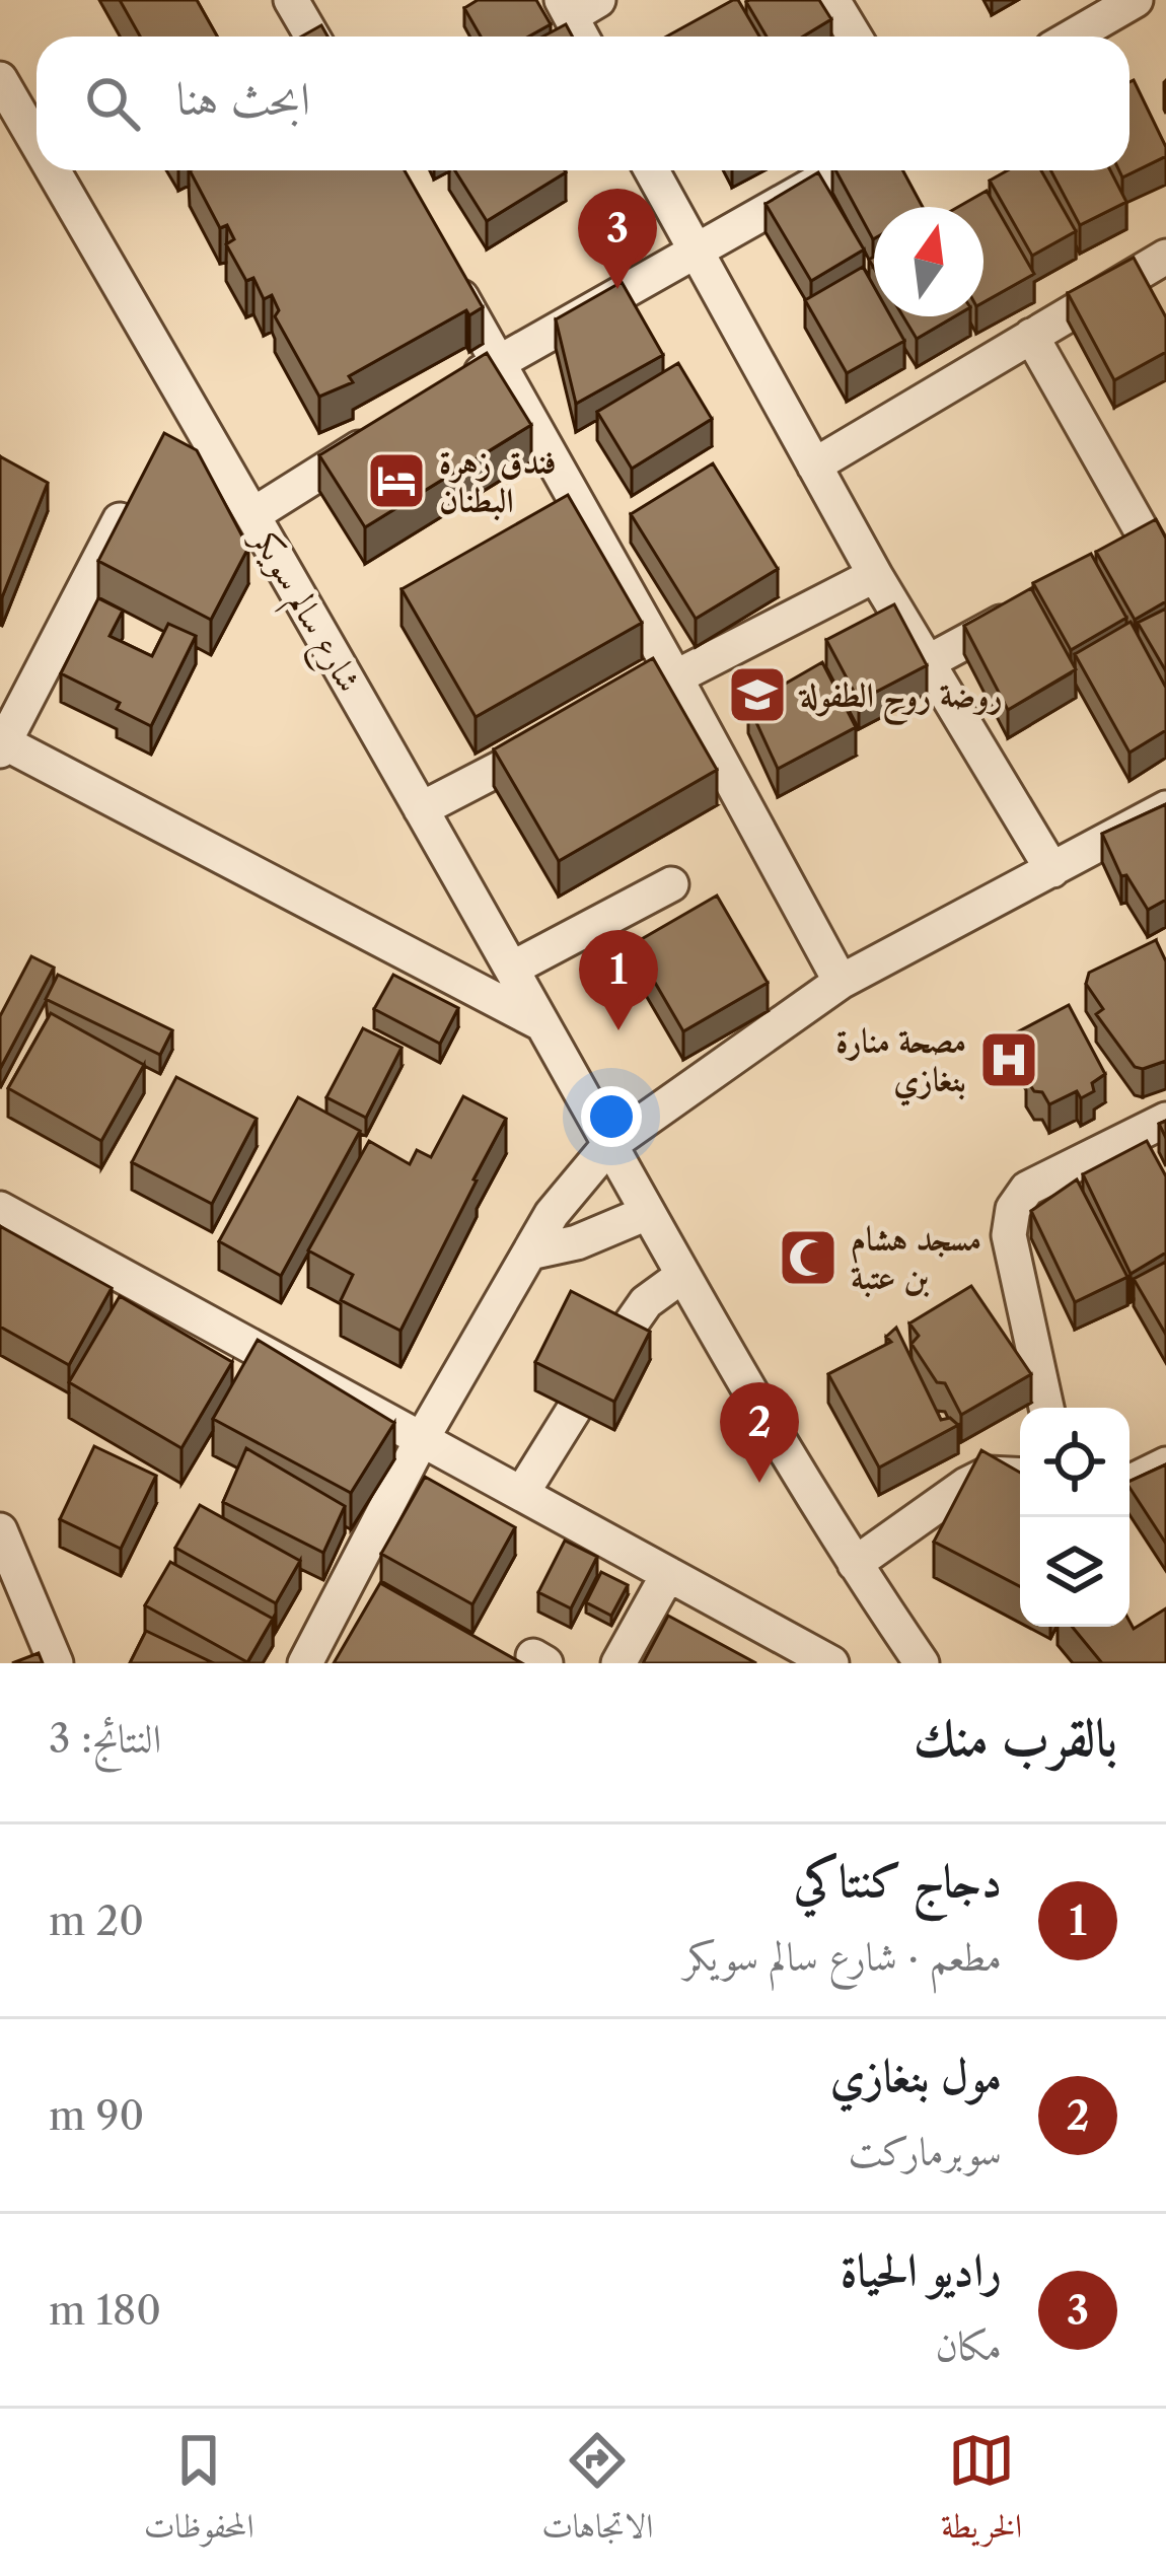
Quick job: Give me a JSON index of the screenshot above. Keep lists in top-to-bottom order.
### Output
{
  "streets": {
    "street": ["شارع سالم سويكر"]
  },
  "places": {
    "hotel": ["فندق زهرة البطنان"],
    "school or university": ["روضة روح الطفولة"],
    "hospital": ["مصحة منارة بنغازي"],
    "mosque": ["مسجد هشام بن عتبة"]
  },
  "north": "top",
  "page": {
    "search": "ابحث هنا",
    "pins": ["3", "1", "2"],
    "heading": ["بالقرب منك", "النتائج: 3"],
    "list": [
      {
        "mark": "1",
        "name": "دجاج كنتاكي",
        "note": "مطعم · شارع سالم سويكر",
        "value": "20 m"
      },
      {
        "mark": "2",
        "name": "مول بنغازي",
        "note": "سوبرماركت",
        "value": "90 m"
      },
      {
        "mark": "3",
        "name": "راديو الحياة",
        "note": "مكان",
        "value": "180 m"
      }
    ],
    "nav": ["الخريطة", "الاتجاهات", "المحفوظات"]
  }
}
